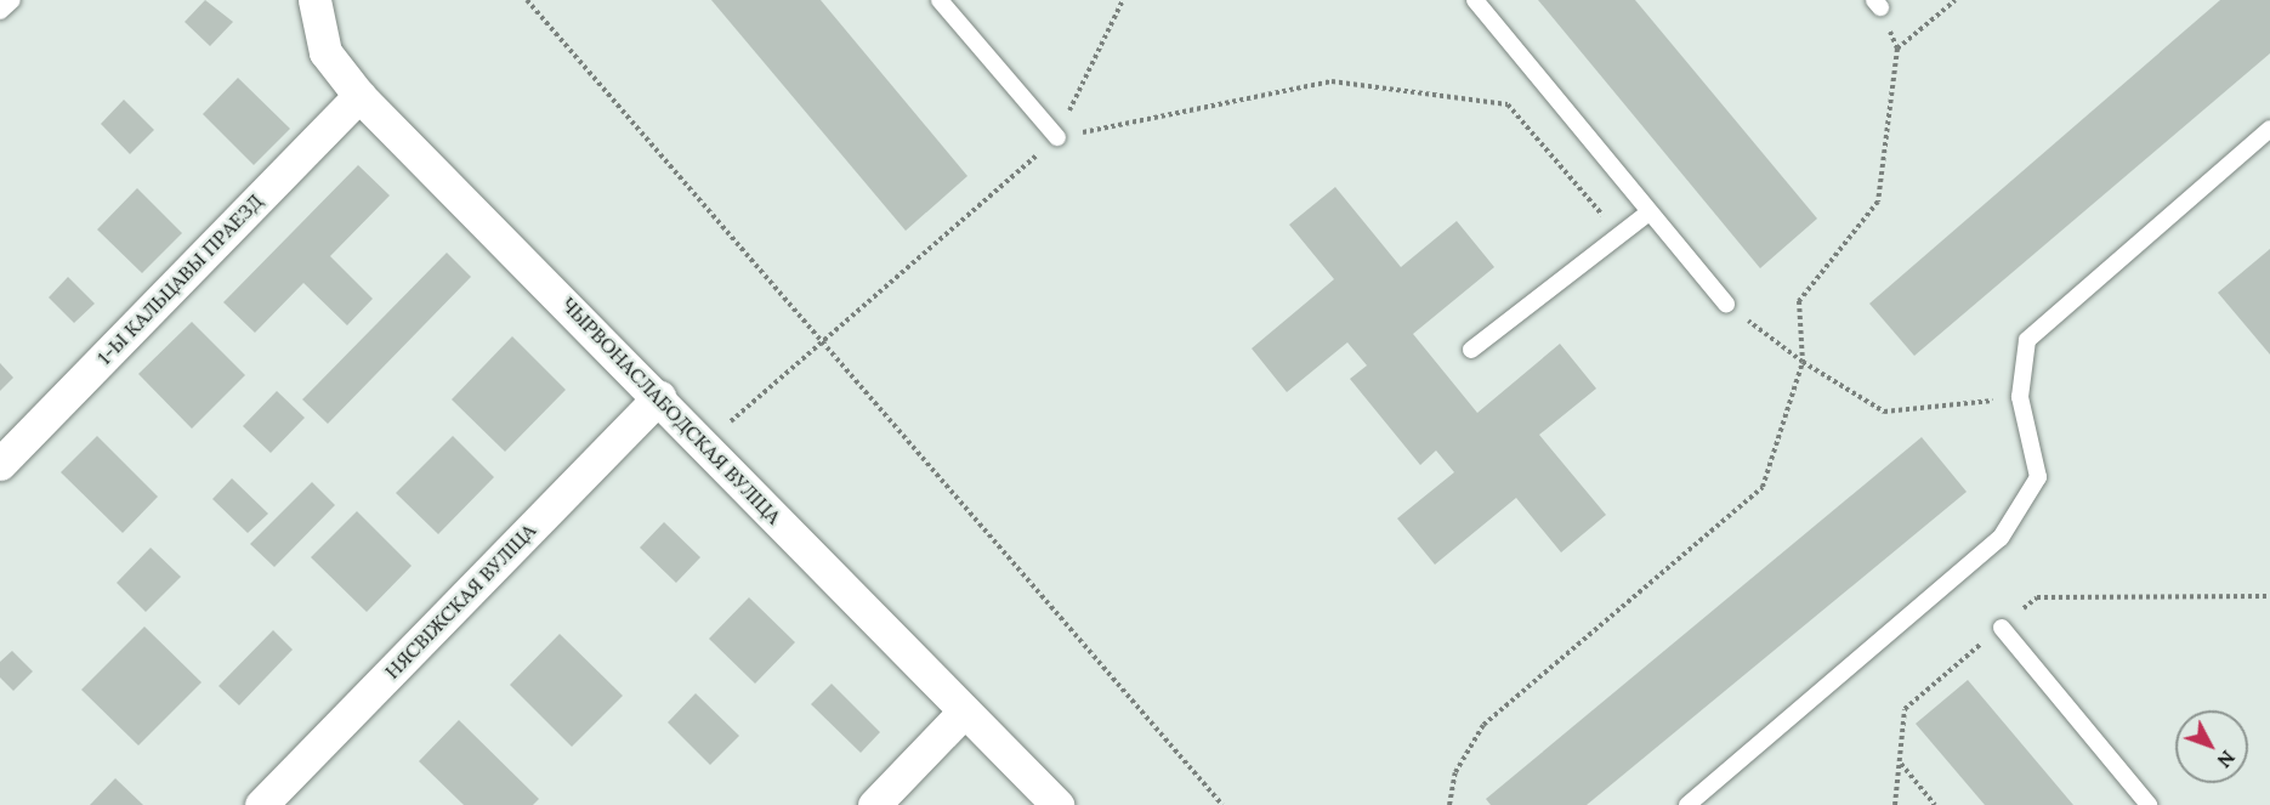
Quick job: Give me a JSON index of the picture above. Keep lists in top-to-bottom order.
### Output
{
  "streets": {
    "street": ["1-Ы КАЛЬЦАВЫ ПРАЕЗД", "ЧЫРВОНАСЛАБОДСКАЯ ВУЛІЦА", "НЯСВІЖСКАЯ ВУЛІЦА"]
  },
  "crossings": [
    ["1-Ы КАЛЬЦАВЫ ПРАЕЗД", "ЧЫРВОНАСЛАБОДСКАЯ ВУЛІЦА"],
    ["ЧЫРВОНАСЛАБОДСКАЯ ВУЛІЦА", "НЯСВІЖСКАЯ ВУЛІЦА"]
  ],
  "north": "bottom right"
}
